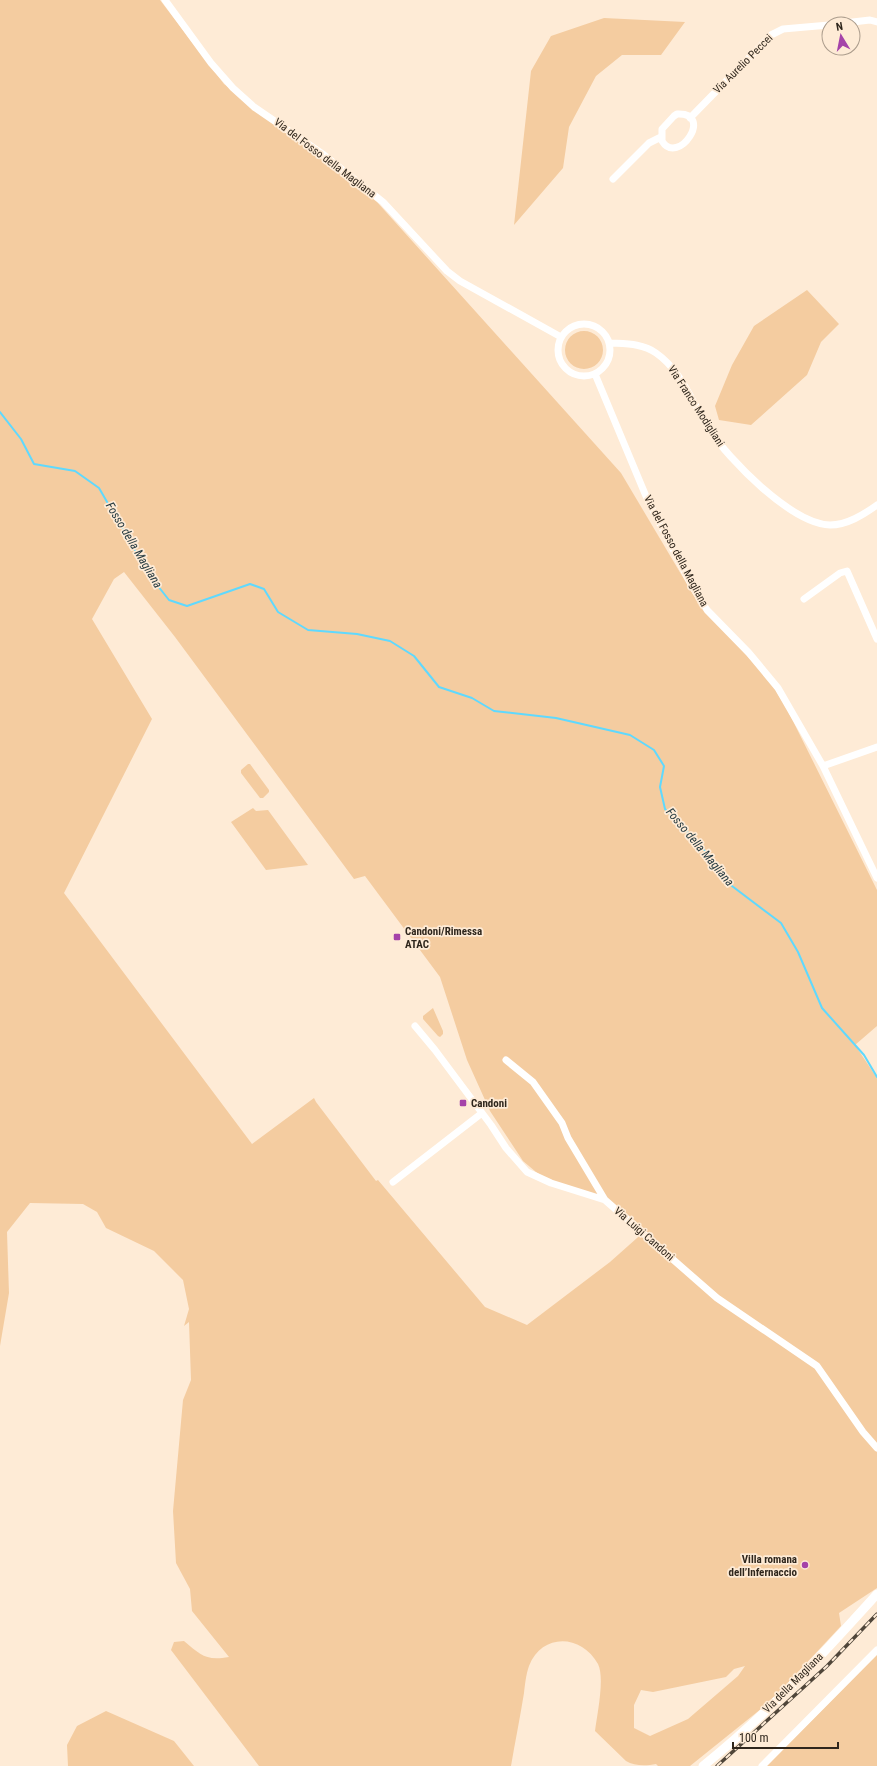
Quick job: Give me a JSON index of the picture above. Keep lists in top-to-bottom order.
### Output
{
  "streets": {
    "main road": ["Via della Magliana"],
    "street": [
      "Via Aurelio Peccei",
      "Via del Fosso della Magliana",
      "Via Franco Modigliani",
      "Via Luigi Candoni"
    ]
  },
  "crossings": [
    ["Via del Fosso della Magliana", "Via Franco Modigliani"]
  ],
  "water": ["Fosso della Magliana"],
  "places": {
    "transit": ["Candoni/Rimessa ATAC", "Candoni"],
    "other": ["Villa romana dell’Infernaccio"]
  },
  "scale_bar": "100 m",
  "north": "top"
}
